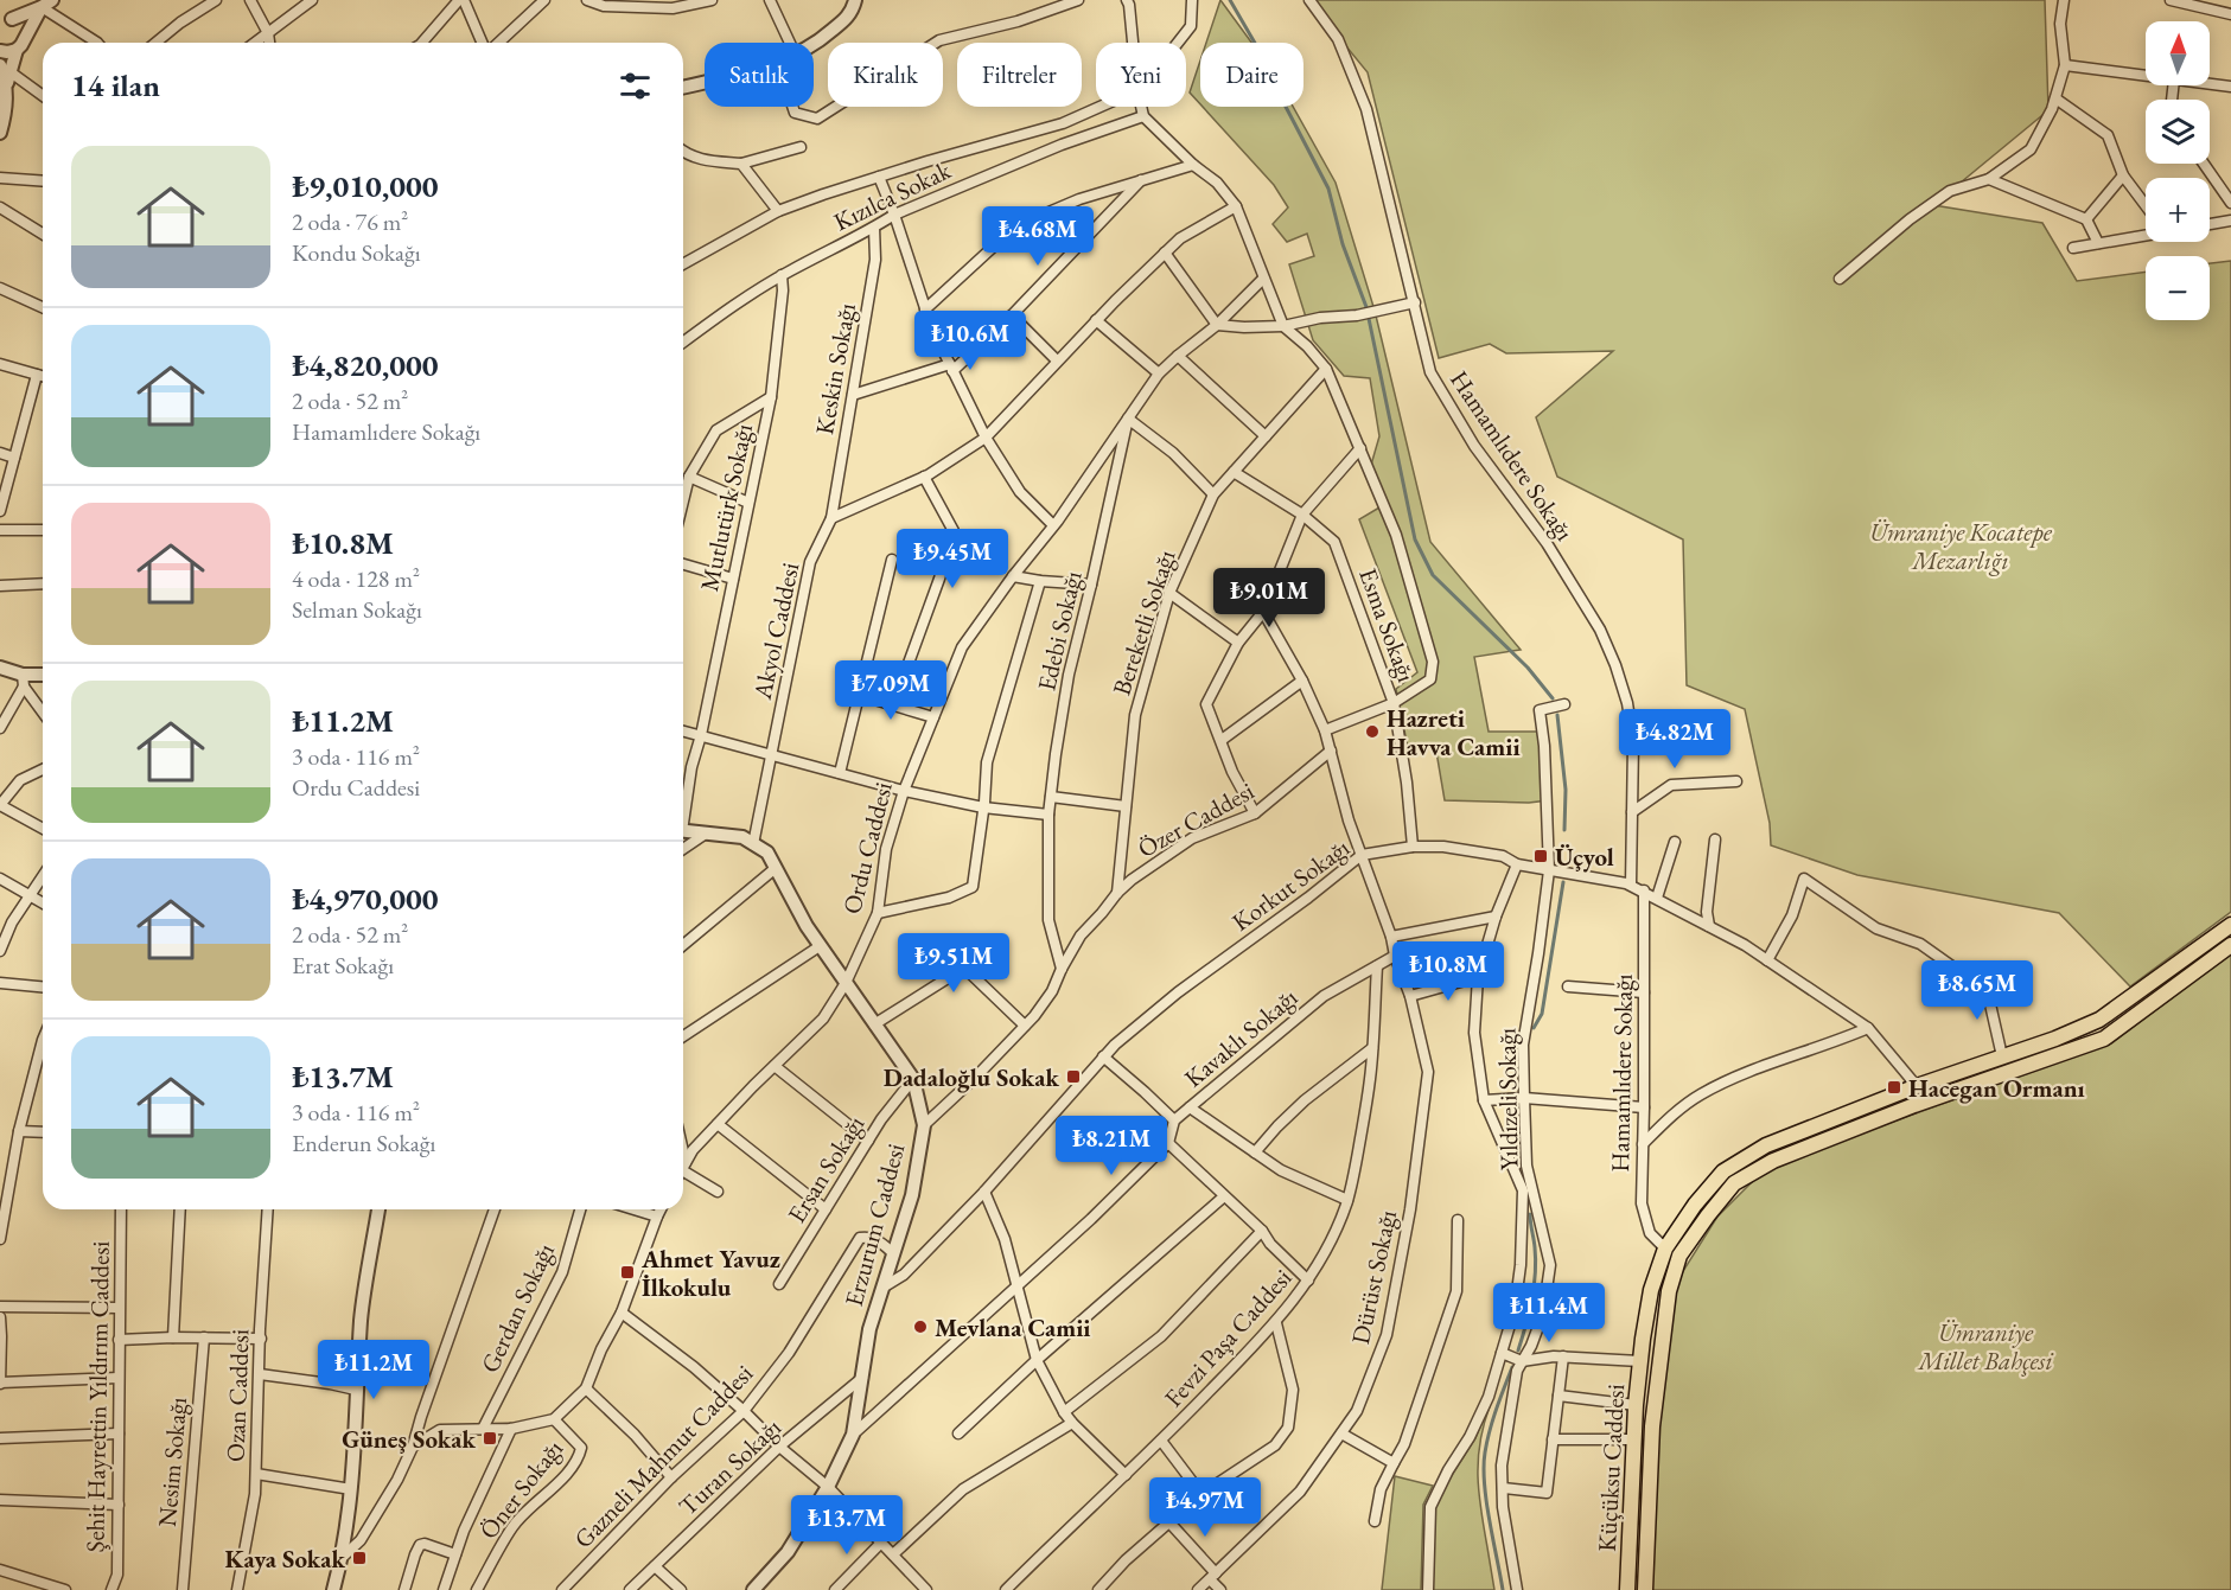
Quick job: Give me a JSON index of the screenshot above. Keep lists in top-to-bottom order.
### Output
{
  "streets": {
    "main road": ["Küçüksu Caddesi"],
    "street": [
      "Kızılca Sokak",
      "Keskin Sokağı",
      "Hamamlıdere Sokağı",
      "Mutlutürk Sokağı",
      "Bereketli Sokağı",
      "Esma Sokağı",
      "Akyol Caddesi",
      "Edebi Sokağı",
      "Özer Caddesi",
      "Ordu Caddesi",
      "Korkut Sokağı",
      "Kavaklı Sokağı",
      "Yıldızeli Sokağı",
      "Ersan Sokağı",
      "Erzurum Caddesi",
      "Dürüst Sokağı",
      "Gerdan Sokağı",
      "Fevzi Paşa Caddesi",
      "Ozan Caddesi",
      "Şehit Hayrettin Yıldırım Caddesi",
      "Gazneli Mahmut Caddesi",
      "Nesim Sokağı",
      "Turan Sokağı",
      "Öner Sokağı"
    ]
  },
  "crossings": [
    ["Kızılca Sokak", "Keskin Sokağı"],
    ["Kızılca Sokak", "Mutlutürk Sokağı"],
    ["Keskin Sokağı", "Akyol Caddesi"],
    ["Hamamlıdere Sokağı", "Korkut Sokağı"],
    ["Hamamlıdere Sokağı", "Küçüksu Caddesi"],
    ["Bereketli Sokağı", "Esma Sokağı"],
    ["Bereketli Sokağı", "Özer Caddesi"],
    ["Esma Sokağı", "Korkut Sokağı"],
    ["Akyol Caddesi", "Erzurum Caddesi"],
    ["Edebi Sokağı", "Özer Caddesi"],
    ["Edebi Sokağı", "Ordu Caddesi"],
    ["Özer Caddesi", "Erzurum Caddesi"],
    ["Özer Caddesi", "Dürüst Sokağı"],
    ["Ordu Caddesi", "Erzurum Caddesi"],
    ["Korkut Sokağı", "Yıldızeli Sokağı"],
    ["Korkut Sokağı", "Erzurum Caddesi"],
    ["Korkut Sokağı", "Dürüst Sokağı"],
    ["Korkut Sokağı", "Küçüksu Caddesi"],
    ["Kavaklı Sokağı", "Dürüst Sokağı"],
    ["Kavaklı Sokağı", "Fevzi Paşa Caddesi"],
    ["Ersan Sokağı", "Erzurum Caddesi"],
    ["Erzurum Caddesi", "Gazneli Mahmut Caddesi"],
    ["Erzurum Caddesi", "Turan Sokağı"]
  ],
  "parks": ["Ümraniye Kocatepe Mezarlığı", "Ümraniye Millet Bahçesi"],
  "places": {
    "other": ["Hazreti Havva Camii", "Mevlana Camii"],
    "transit": [
      "Üçyol",
      "Dadaloğlu Sokak",
      "Hacegan Ormanı",
      "Ahmet Yavuz İlkokulu",
      "Güneş Sokak",
      "Kaya Sokak"
    ]
  },
  "north": "top",
  "page": {
    "map_buttons": ["+", "−"],
    "chip": [
      "Satılık",
      "Kiralık",
      "Filtreler",
      "Yeni",
      "Daire"
    ],
    "heading": "14 ilan",
    "list": [
      {
        "name": "₺9,010,000",
        "note": "2 oda · 76 m² · Kondu Sokağı"
      },
      {
        "name": "₺4,820,000",
        "note": "2 oda · 52 m² · Hamamlıdere Sokağı"
      },
      {
        "name": "₺10.8M",
        "note": "4 oda · 128 m² · Selman Sokağı"
      },
      {
        "name": "₺11.2M",
        "note": "3 oda · 116 m² · Ordu Caddesi"
      },
      {
        "name": "₺4,970,000",
        "note": "2 oda · 52 m² · Erat Sokağı"
      },
      {
        "name": "₺13.7M",
        "note": "3 oda · 116 m² · Enderun Sokağı"
      }
    ],
    "price": [
      "₺4.68M",
      "₺10.6M",
      "₺9.45M",
      "₺9.01M",
      "₺7.09M",
      "₺4.82M",
      "₺9.51M",
      "₺10.8M",
      "₺8.65M",
      "₺8.21M",
      "₺11.4M",
      "₺11.2M",
      "₺4.97M",
      "₺13.7M"
    ]
  }
}
